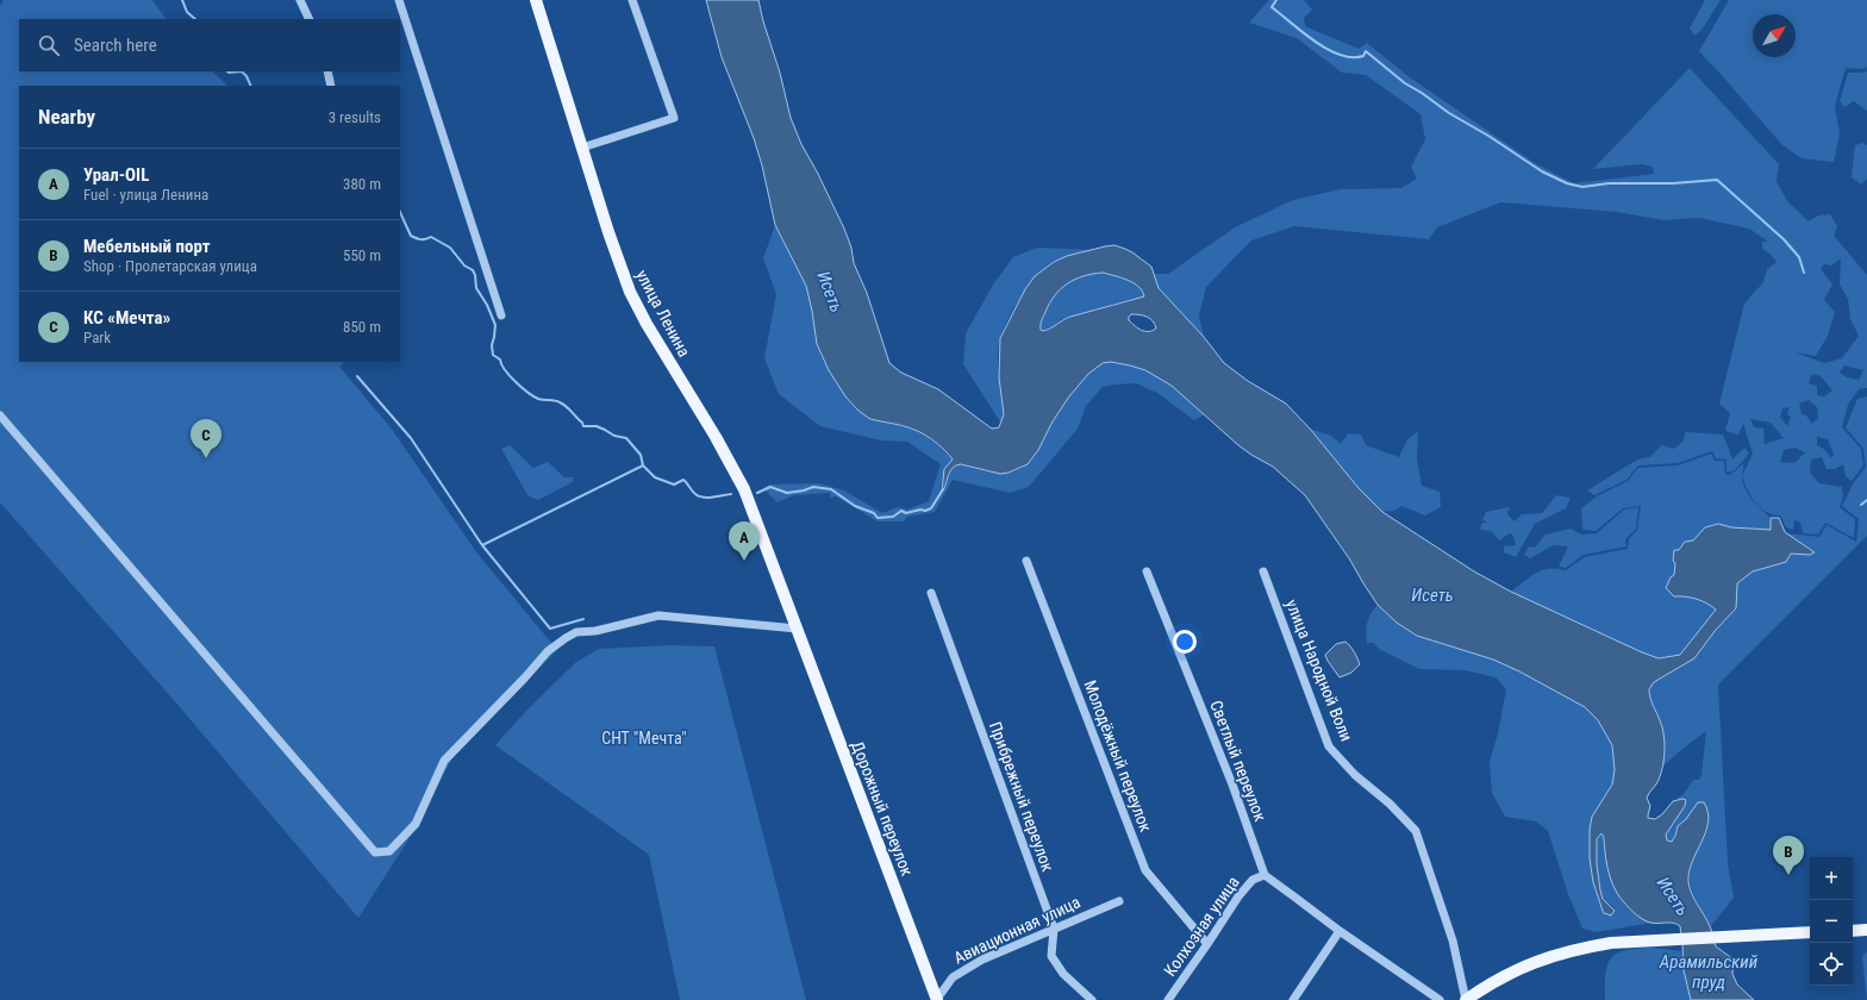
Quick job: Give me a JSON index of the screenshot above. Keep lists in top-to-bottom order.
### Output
{
  "streets": {
    "main road": ["улица Ленина", "Дорожный переулок"],
    "street": [
      "улица Народной Воли",
      "Молодёжный переулок",
      "Светлый переулок",
      "Прибрежный переулок",
      "Колхозная улица",
      "Авиационная улица"
    ]
  },
  "crossings": [
    ["улица Ленина", "Дорожный переулок"],
    ["Молодёжный переулок", "Колхозная улица"],
    ["Светлый переулок", "Колхозная улица"],
    ["Прибрежный переулок", "Авиационная улица"],
    ["Дорожный переулок", "Авиационная улица"]
  ],
  "water": ["Исеть", "Арамильский пруд"],
  "parks": ["СНТ \"Мечта\""],
  "north": "top right",
  "page": {
    "search": "Search here",
    "heading": ["Nearby", "3 results"],
    "list": [
      {
        "mark": "A",
        "name": "Урал-OIL",
        "note": "Fuel · улица Ленина",
        "value": "380 m"
      },
      {
        "mark": "B",
        "name": "Мебельный порт",
        "note": "Shop · Пролетарская улица",
        "value": "550 m"
      },
      {
        "mark": "C",
        "name": "КС «Мечта»",
        "note": "Park",
        "value": "850 m"
      }
    ],
    "pins": ["C", "A", "B"],
    "map_buttons": ["+", "−"]
  }
}
